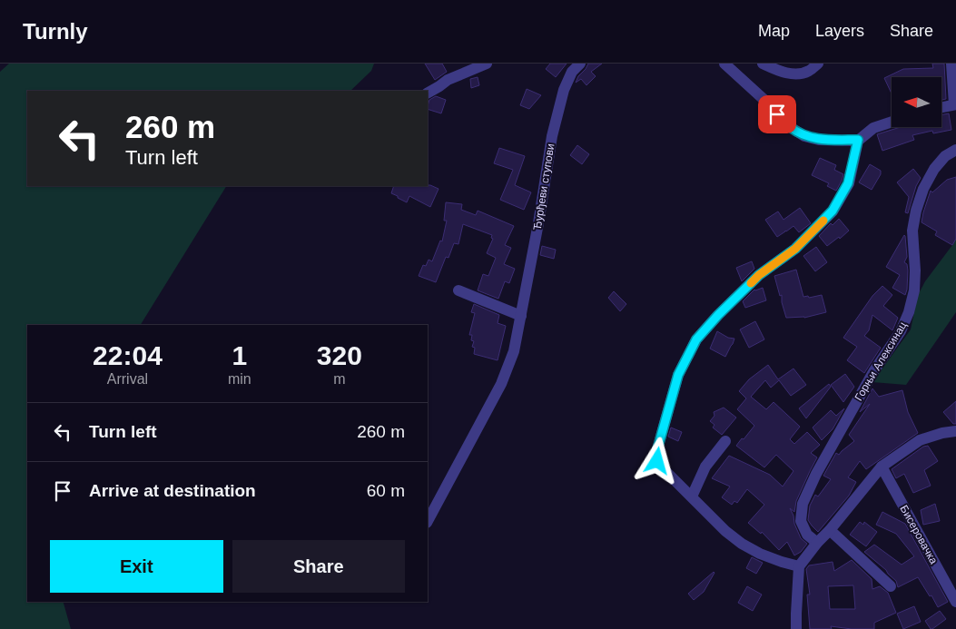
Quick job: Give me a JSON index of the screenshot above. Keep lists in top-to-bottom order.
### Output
{
  "streets": {
    "street": ["Ђурђеви ступови", "Горњи Алексинац", "Бисеровачка"]
  },
  "north": "left",
  "page": {
    "header": "Turnly",
    "nav": ["Map", "Layers", "Share"],
    "turn": ["260 m", "Turn left"],
    "eta": [
      "22:04",
      "Arrival",
      "1",
      "min",
      "320",
      "m"
    ],
    "list": [
      {
        "name": "Turn left",
        "value": "260 m"
      },
      {
        "name": "Arrive at destination",
        "value": "60 m"
      }
    ],
    "buttons": ["Exit", "Share"]
  }
}
